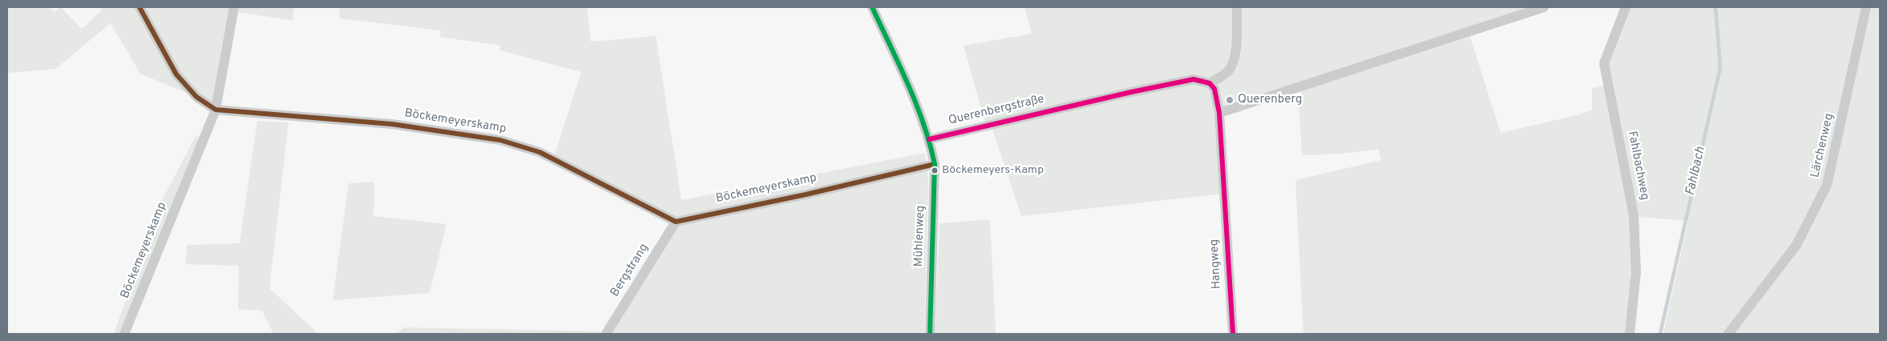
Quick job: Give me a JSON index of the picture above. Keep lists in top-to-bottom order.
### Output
{
  "streets": {
    "street": [
      "Querenbergstraße",
      "Böckemeyerskamp",
      "Lärchenweg",
      "Fahlbachweg",
      "Mühlenweg",
      "Hangweg",
      "Bergstrang"
    ]
  },
  "crossings": [
    ["Querenbergstraße", "Mühlenweg"],
    ["Böckemeyerskamp", "Mühlenweg"],
    ["Böckemeyerskamp", "Bergstrang"]
  ],
  "water": ["Fahlbach"],
  "places": ["Querenberg", "Böckemeyers-Kamp"]
}
